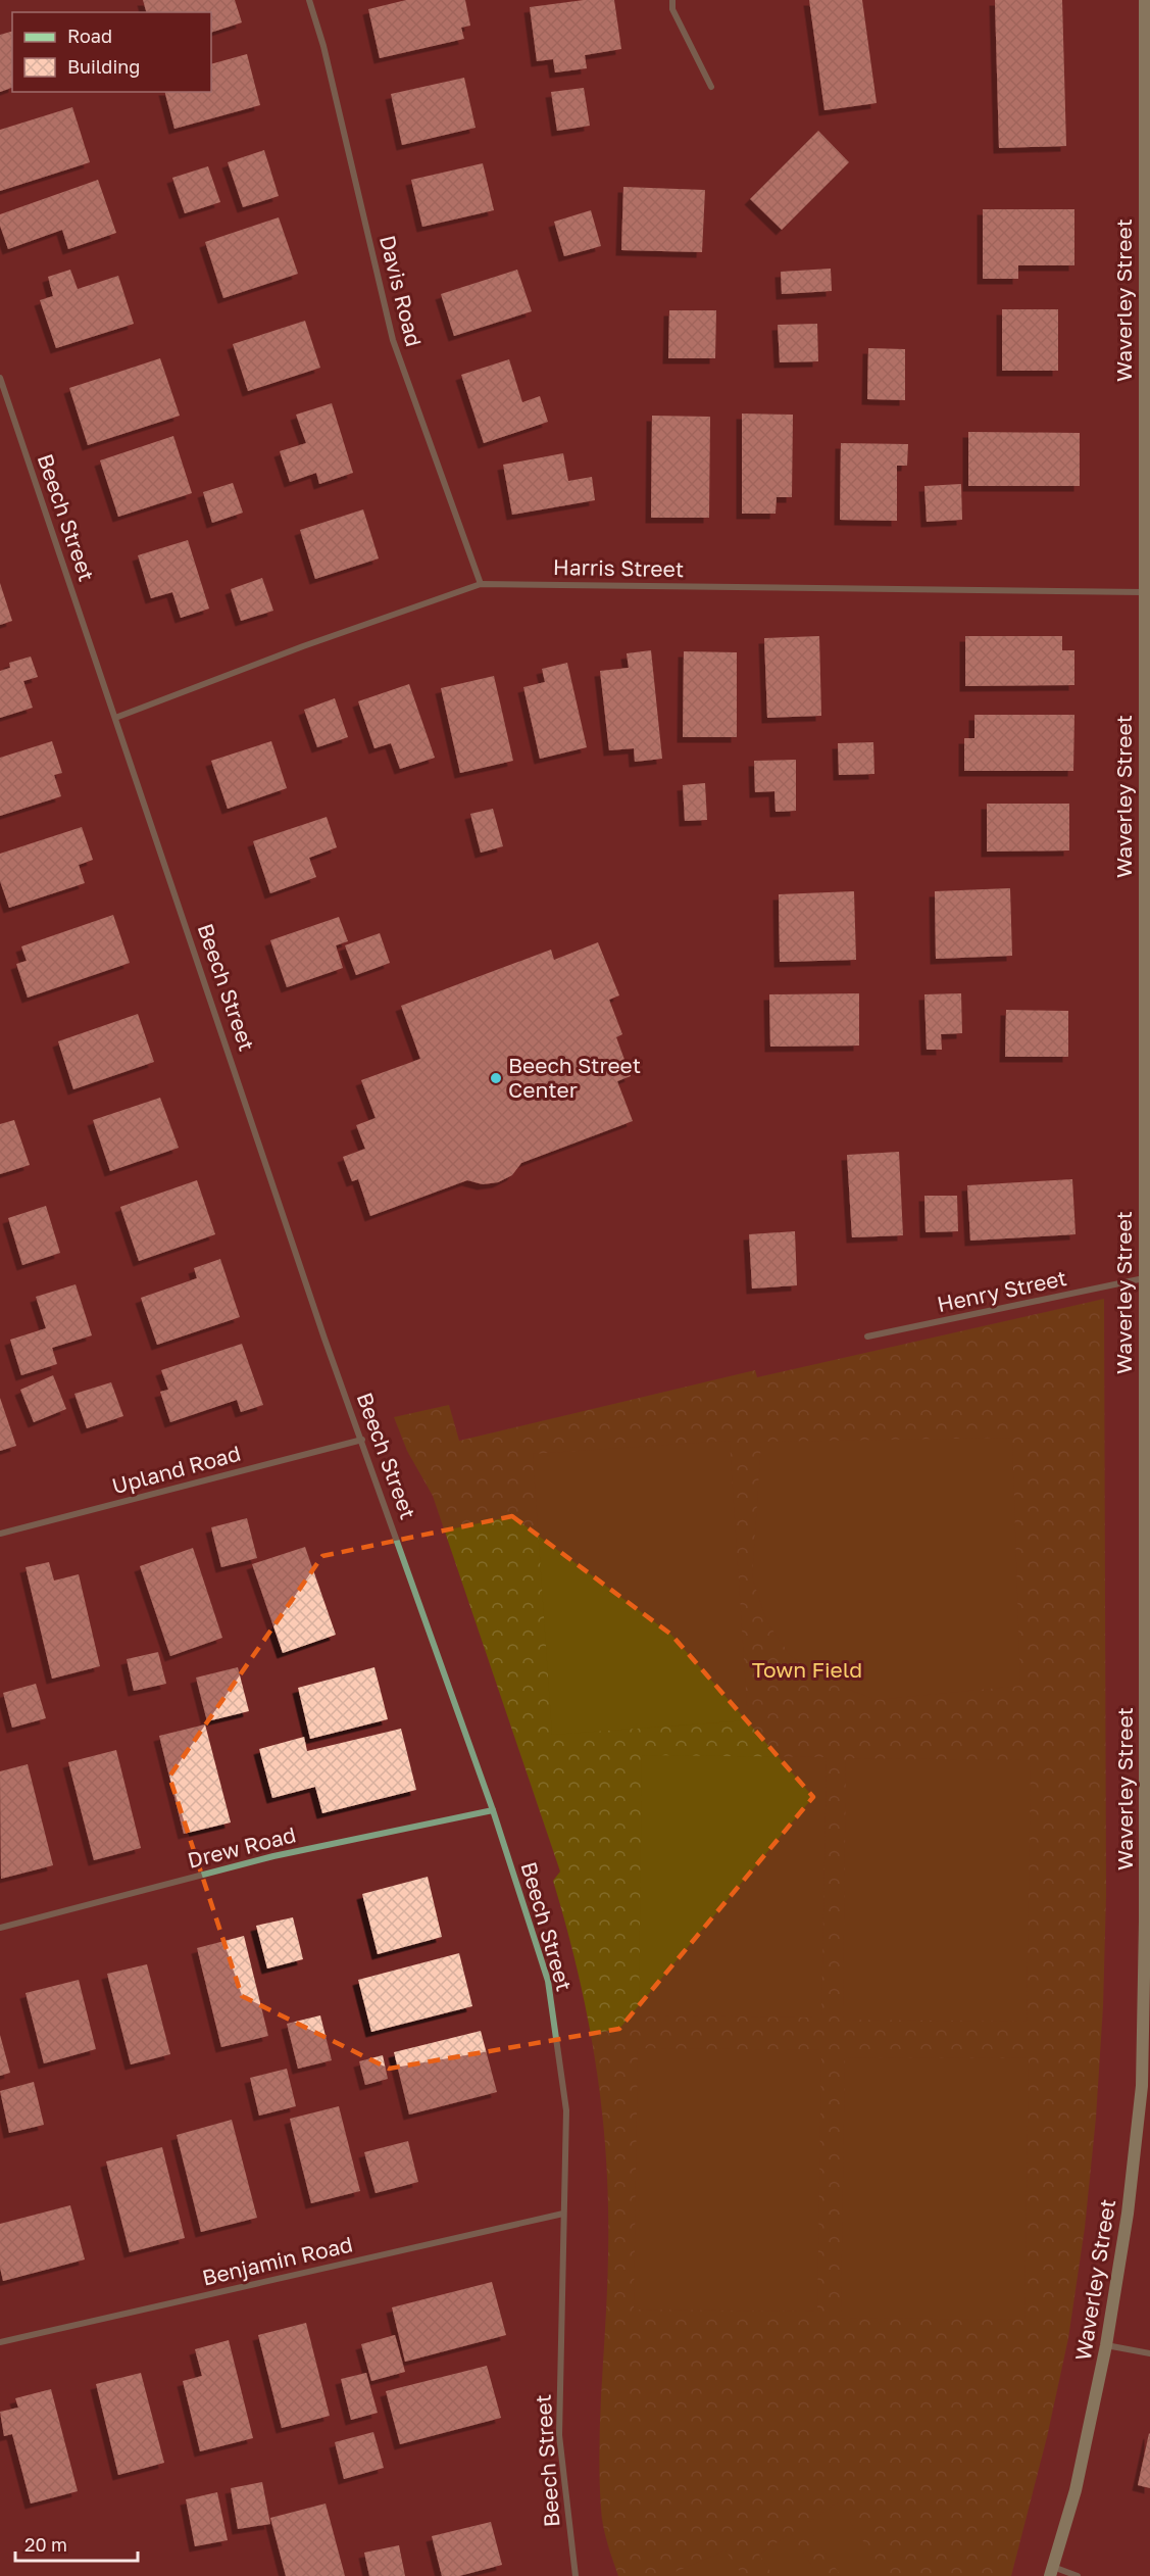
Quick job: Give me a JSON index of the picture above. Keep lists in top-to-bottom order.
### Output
{
  "streets": {
    "street": [
      "Davis Road",
      "Waverley Street",
      "Beech Street",
      "Harris Street",
      "Henry Street",
      "Upland Road",
      "Drew Road",
      "Benjamin Road"
    ]
  },
  "crossings": [
    ["Davis Road", "Harris Street"],
    ["Waverley Street", "Harris Street"],
    ["Waverley Street", "Henry Street"],
    ["Beech Street", "Harris Street"],
    ["Beech Street", "Upland Road"],
    ["Beech Street", "Drew Road"],
    ["Beech Street", "Benjamin Road"]
  ],
  "parks": ["Town Field"],
  "places": ["Beech Street Center"],
  "legend": ["Road", "Building"],
  "scale_bar": "20 m"
}
